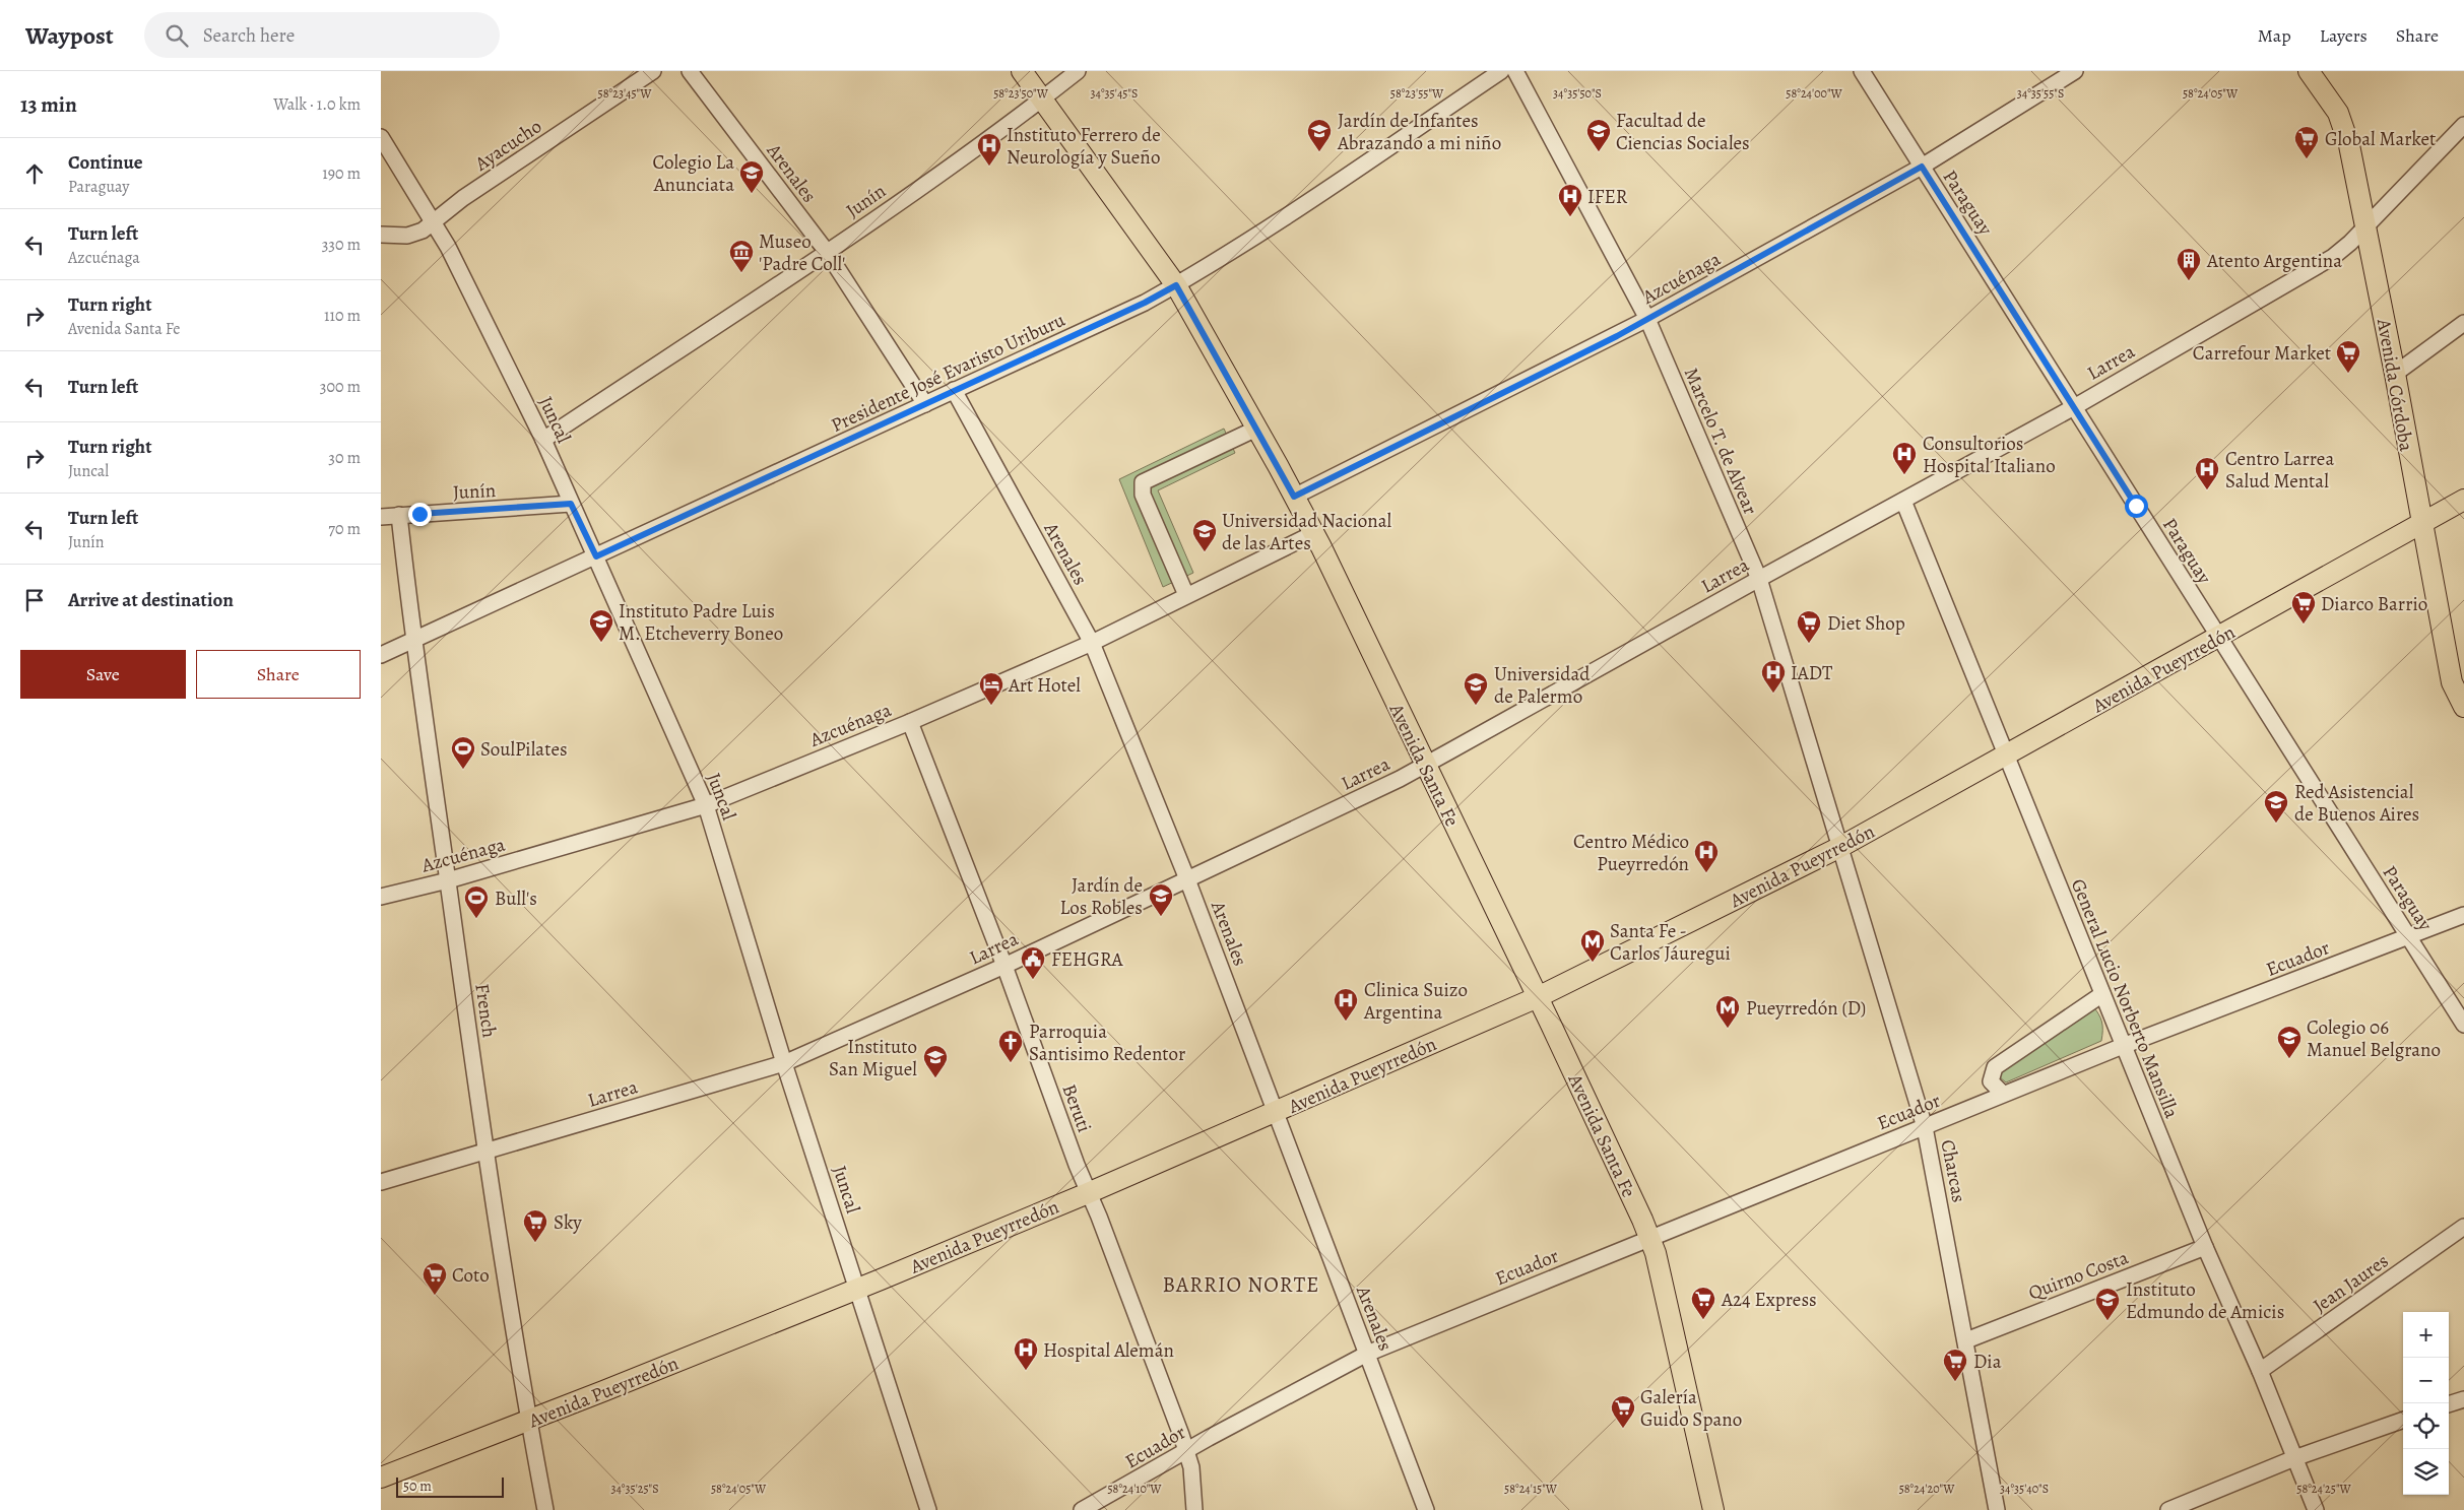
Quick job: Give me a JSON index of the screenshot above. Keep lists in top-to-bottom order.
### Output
{
  "streets": {
    "main road": ["Avenida Córdoba", "Avenida Pueyrredón", "Avenida Santa Fe"],
    "street": [
      "Ayacucho",
      "Arenales",
      "Junín",
      "Paraguay",
      "Azcuénaga",
      "Larrea",
      "Presidente José Evaristo Uriburu",
      "Juncal",
      "Marcelo T. de Alvear",
      "Ecuador",
      "General Lucio Norberto Mansilla",
      "French",
      "Beruti",
      "Charcas",
      "Quirno Costa",
      "Jean Jaures"
    ]
  },
  "crossings": [
    ["Ayacucho", "Juncal"],
    ["Arenales", "Junín"],
    ["Arenales", "Azcuénaga"],
    ["Arenales", "Larrea"],
    ["Arenales", "Presidente José Evaristo Uriburu"],
    ["Arenales", "Avenida Pueyrredón"],
    ["Arenales", "Ecuador"],
    ["Junín", "Juncal"],
    ["Junín", "Avenida Santa Fe"],
    ["Junín", "French"],
    ["Paraguay", "Azcuénaga"],
    ["Paraguay", "Larrea"],
    ["Paraguay", "Avenida Pueyrredón"],
    ["Paraguay", "Ecuador"],
    ["Azcuénaga", "Juncal"],
    ["Azcuénaga", "Marcelo T. de Alvear"],
    ["Azcuénaga", "Avenida Santa Fe"],
    ["Azcuénaga", "French"],
    ["Azcuénaga", "Beruti"],
    ["Larrea", "Avenida Córdoba"],
    ["Larrea", "Juncal"],
    ["Larrea", "Marcelo T. de Alvear"],
    ["Larrea", "Avenida Santa Fe"],
    ["Larrea", "General Lucio Norberto Mansilla"],
    ["Larrea", "French"],
    ["Larrea", "Beruti"],
    ["Presidente José Evaristo Uriburu", "Juncal"],
    ["Presidente José Evaristo Uriburu", "Avenida Santa Fe"],
    ["Presidente José Evaristo Uriburu", "French"],
    ["Avenida Córdoba", "Avenida Pueyrredón"],
    ["Juncal", "Avenida Pueyrredón"],
    ["Marcelo T. de Alvear", "Avenida Pueyrredón"],
    ["Marcelo T. de Alvear", "Charcas"],
    ["Avenida Pueyrredón", "Avenida Santa Fe"],
    ["Avenida Pueyrredón", "General Lucio Norberto Mansilla"],
    ["Avenida Pueyrredón", "French"],
    ["Avenida Pueyrredón", "Beruti"],
    ["Avenida Pueyrredón", "Charcas"],
    ["Avenida Santa Fe", "Ecuador"],
    ["Ecuador", "General Lucio Norberto Mansilla"],
    ["Ecuador", "Beruti"],
    ["Ecuador", "Charcas"],
    ["General Lucio Norberto Mansilla", "Quirno Costa"],
    ["General Lucio Norberto Mansilla", "Jean Jaures"],
    ["Charcas", "Quirno Costa"]
  ],
  "districts": ["BARRIO NORTE"],
  "places": {
    "school or university": [
      "Jardín de Infantes Abrazando a mi niño",
      "Facultad de Ciencias Sociales",
      "Colegio La Anunciata",
      "Universidad Nacional de las Artes",
      "Instituto Padre Luis M. Etcheverry Boneo",
      "Universidad de Palermo",
      "Red Asistencial de Buenos Aires",
      "Jardín de Los Robles",
      "Colegio 06 Manuel Belgrano",
      "Instituto San Miguel",
      "Instituto Edmundo de Amicis"
    ],
    "supermarket": [
      "Global Market",
      "Carrefour Market",
      "Diarco Barrio",
      "Diet Shop",
      "Sky",
      "Coto",
      "A24 Express",
      "Dia",
      "Galería Guido Spano"
    ],
    "hospital": [
      "Instituto Ferrero de Neurología y Sueño",
      "IFER",
      "Consultorios Hospital Italiano",
      "Centro Larrea Salud Mental",
      "IADT",
      "Centro Médico Pueyrredón",
      "Clinica Suizo Argentina",
      "Hospital Alemán"
    ],
    "museum": ["Museo 'Padre Coll'"],
    "building": ["Atento Argentina"],
    "hotel": ["Art Hotel"],
    "sports": ["SoulPilates", "Bull's"],
    "metro station": ["Santa Fe - Carlos Jáuregui", "Pueyrredón (D)"],
    "public building": ["FEHGRA"],
    "church": ["Parroquia Santisimo Redentor"]
  },
  "scale_bar": "50 m",
  "page": {
    "header": "Waypost",
    "search": "Search here",
    "nav": ["Map", "Layers", "Share"],
    "heading": ["13 min", "Walk · 1.0 km"],
    "list": [
      ["Continue", "Paraguay", "190 m"],
      ["Turn left", "Azcuénaga", "330 m"],
      ["Turn right", "Avenida Santa Fe", "110 m"],
      ["Turn left", "300 m"],
      ["Turn right", "Juncal", "30 m"],
      ["Turn left", "Junín", "70 m"],
      "Arrive at destination"
    ],
    "buttons": ["Save", "Share"],
    "map_buttons": ["+", "−"],
    "scale": "50 m"
  },
  "coordinates": [
    "58°23'45\"W",
    "58°23'50\"W",
    "58°23'55\"W",
    "58°24'00\"W",
    "58°24'05\"W",
    "34°35'45\"S",
    "34°35'50\"S",
    "34°35'55\"S",
    "34°35'25\"S",
    "34°35'40\"S",
    "58°24'10\"W",
    "58°24'15\"W",
    "58°24'20\"W",
    "58°24'25\"W"
  ]
}
